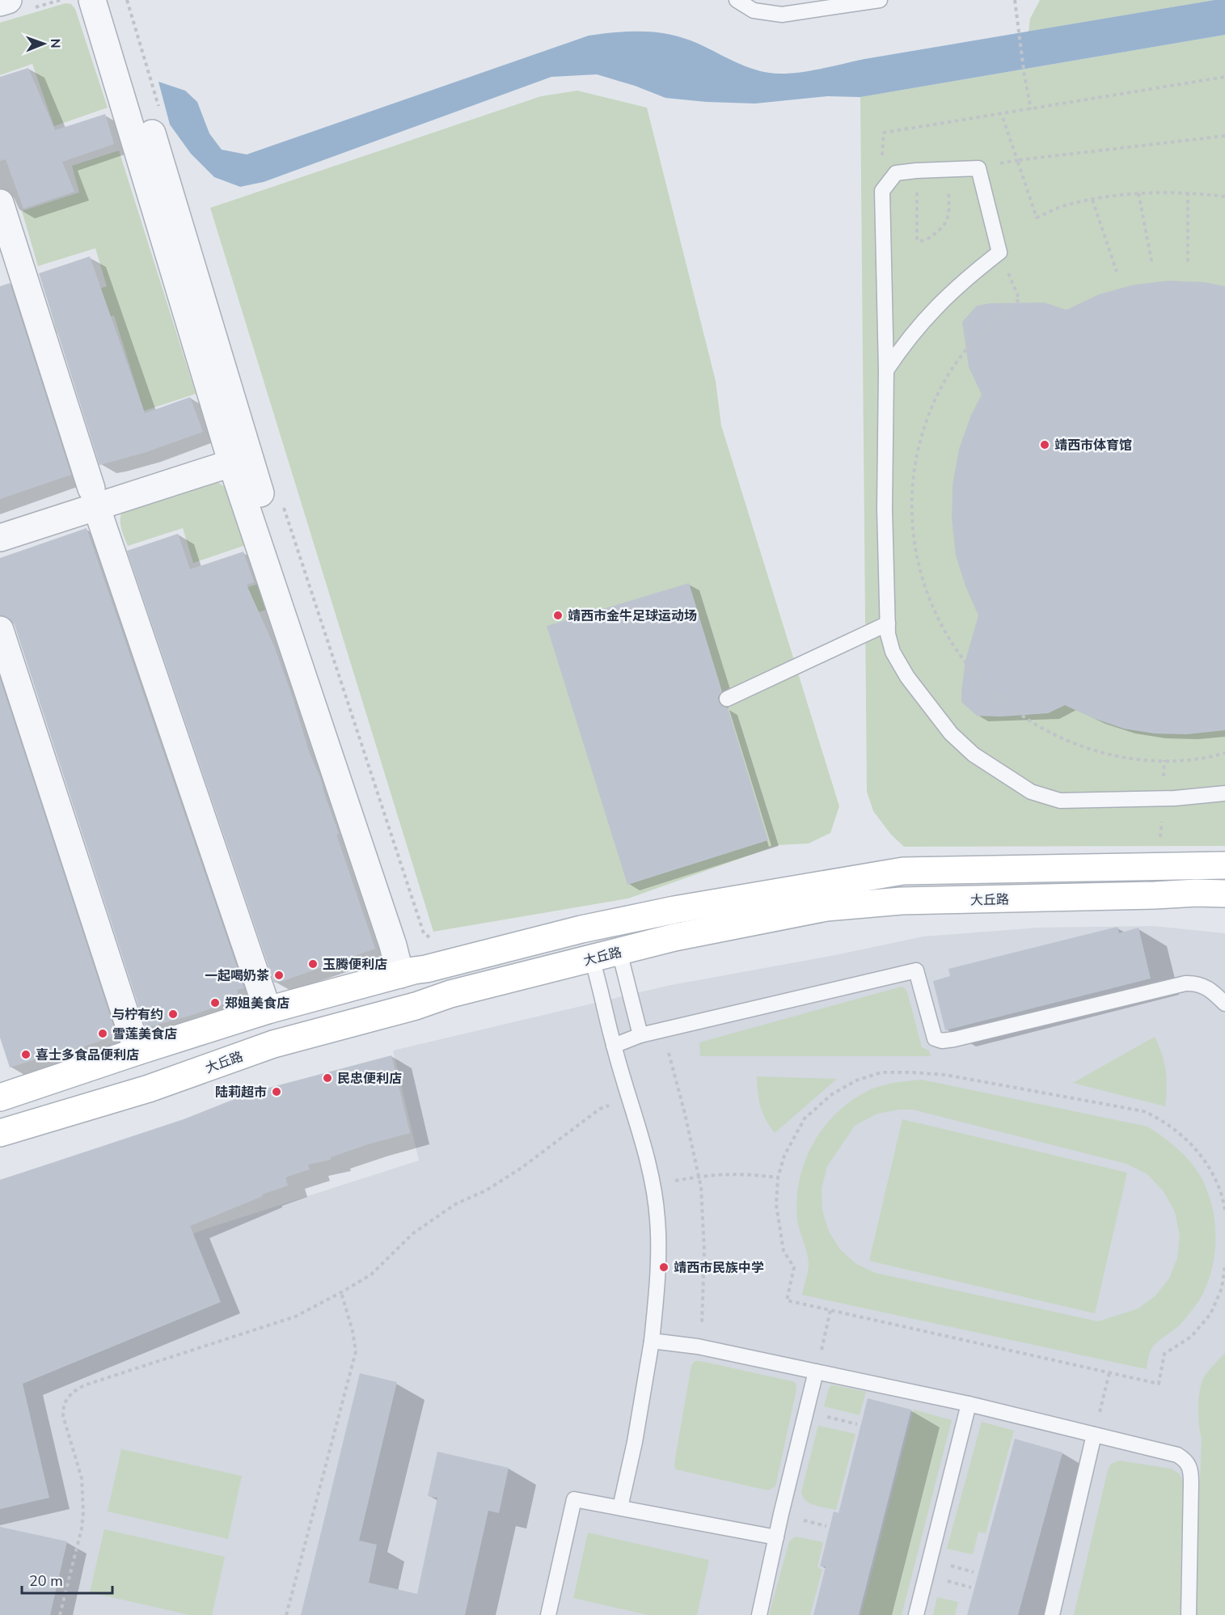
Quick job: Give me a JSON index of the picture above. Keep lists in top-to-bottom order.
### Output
{
  "streets": {
    "main road": ["大丘路"]
  },
  "places": [
    "靖西市体育馆",
    "靖西市金牛足球运动场",
    "玉腾便利店",
    "一起喝奶茶",
    "郑姐美食店",
    "与柠有约",
    "雪莲美食店",
    "喜士多食品便利店",
    "民忠便利店",
    "陆莉超市",
    "靖西市民族中学"
  ],
  "scale_bar": "20 m",
  "north": "right"
}
